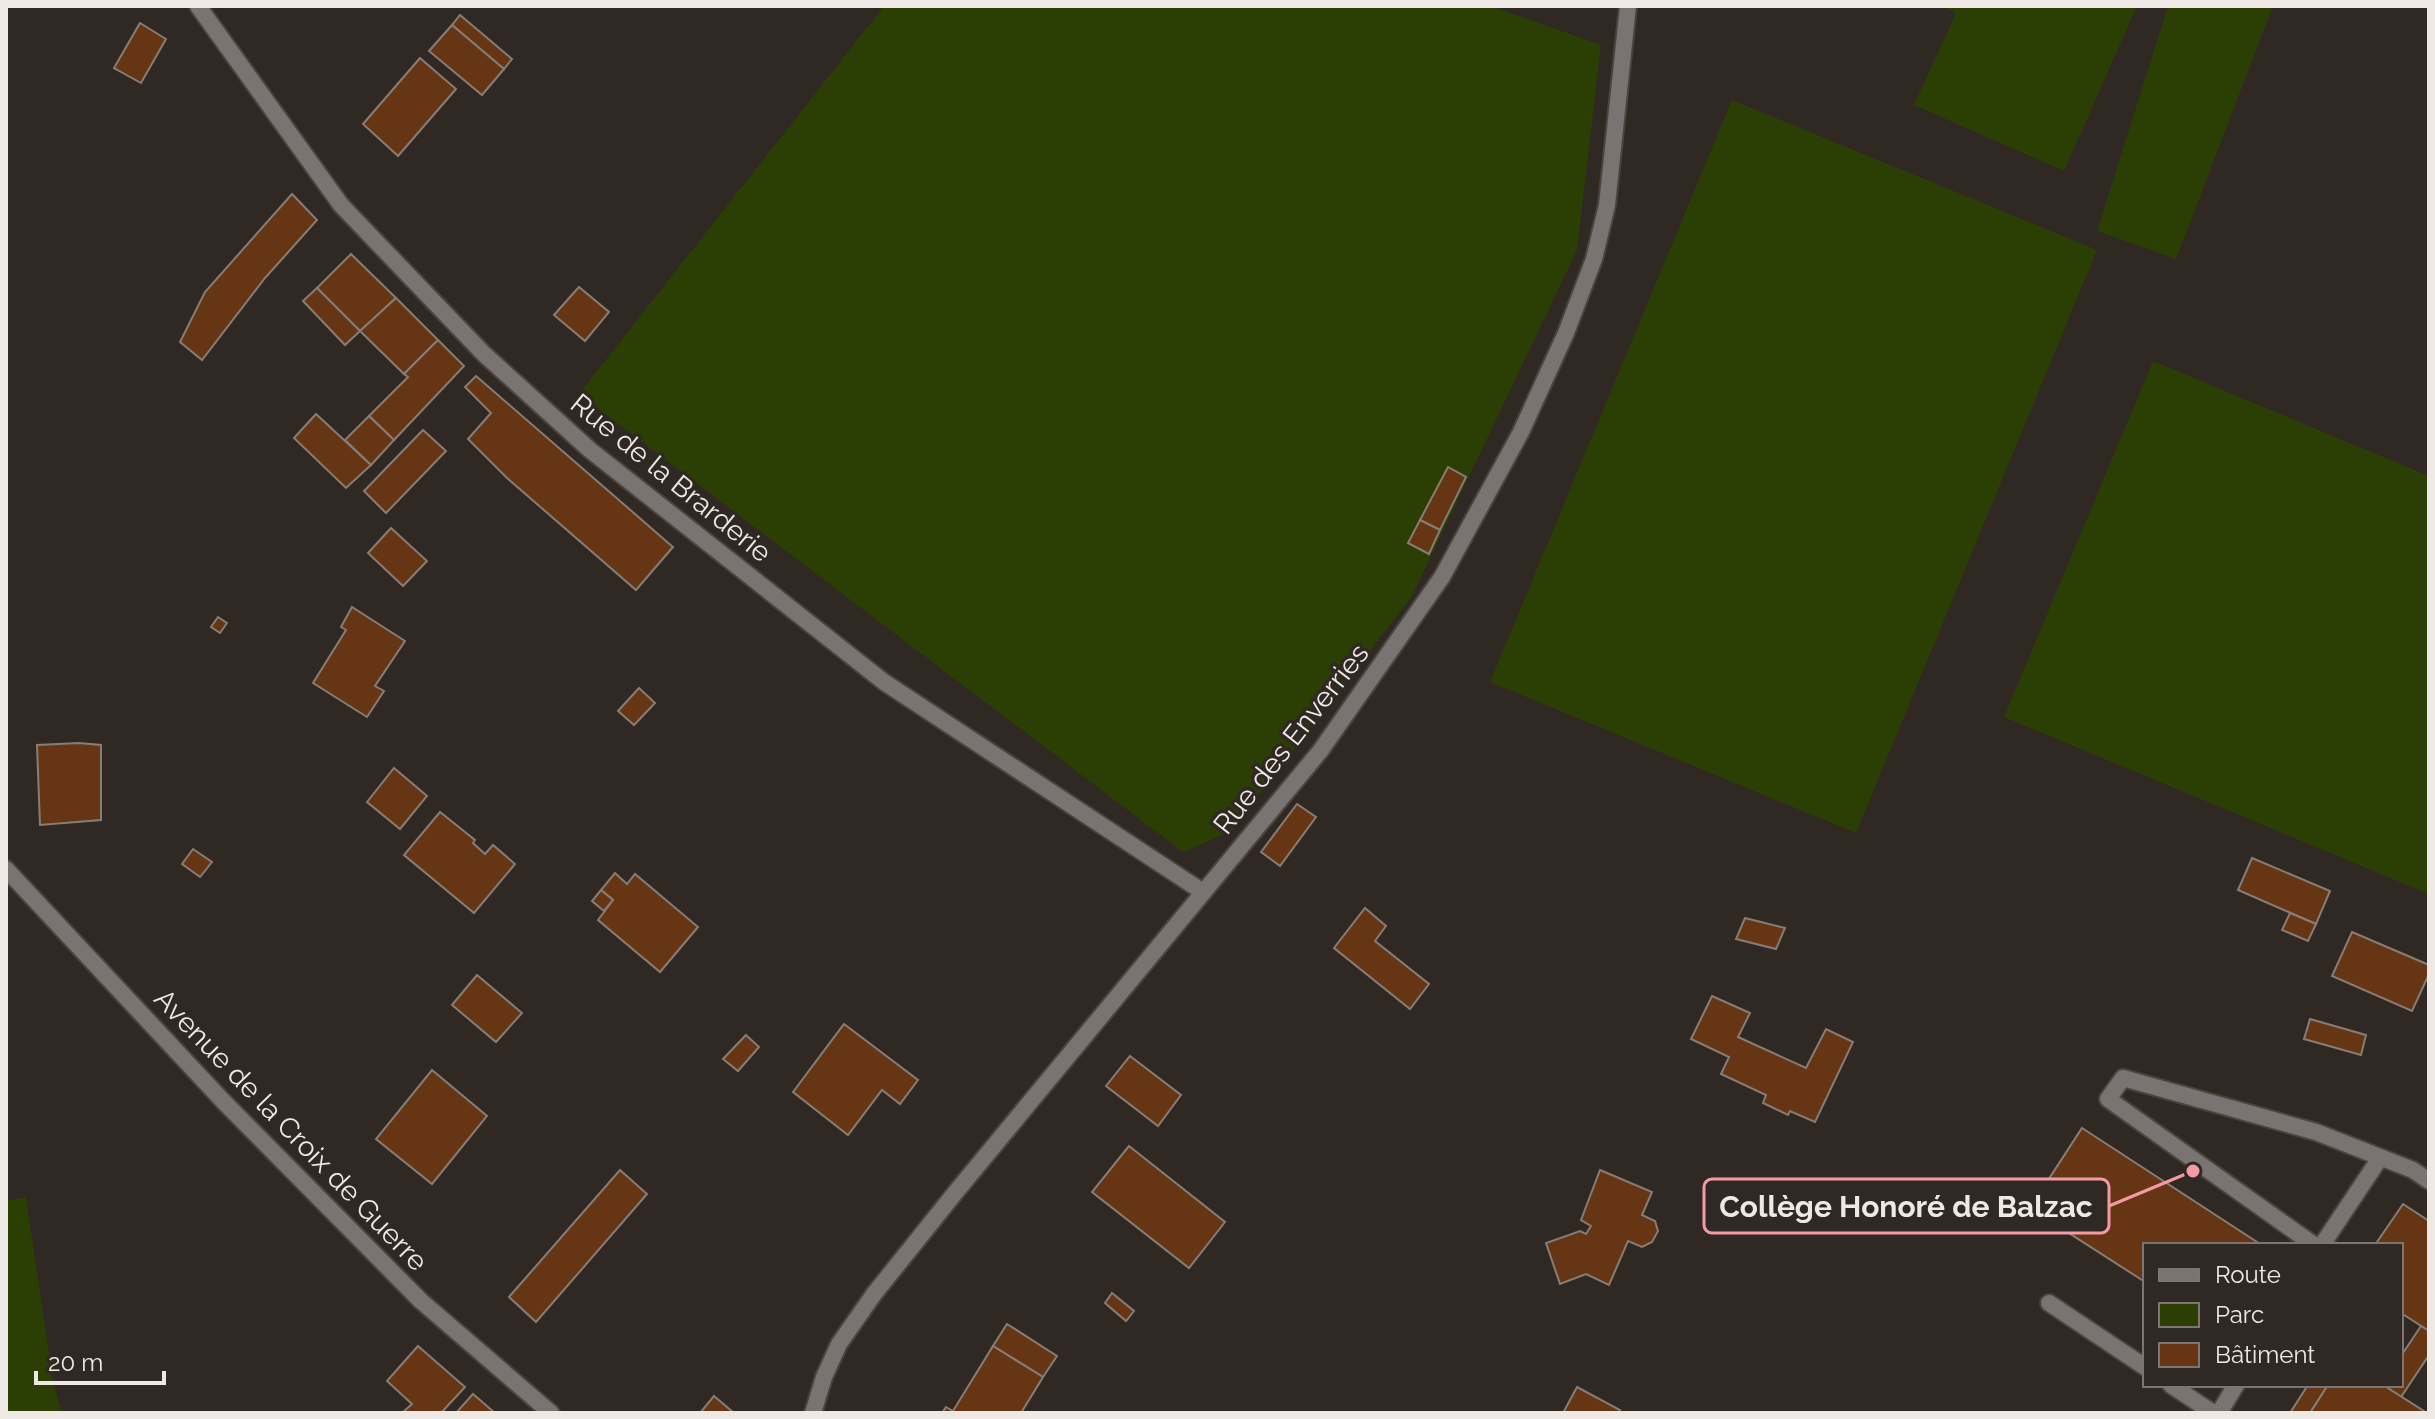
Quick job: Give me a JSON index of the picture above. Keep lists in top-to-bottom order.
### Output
{
  "streets": {
    "street": ["Rue de la Brarderie", "Rue des Enverries", "Avenue de la Croix de Guerre"]
  },
  "crossings": [
    ["Rue de la Brarderie", "Rue des Enverries"]
  ],
  "places": ["Collège Honoré de Balzac"],
  "legend": ["Route", "Parc", "Bâtiment"],
  "scale_bar": "20 m"
}
